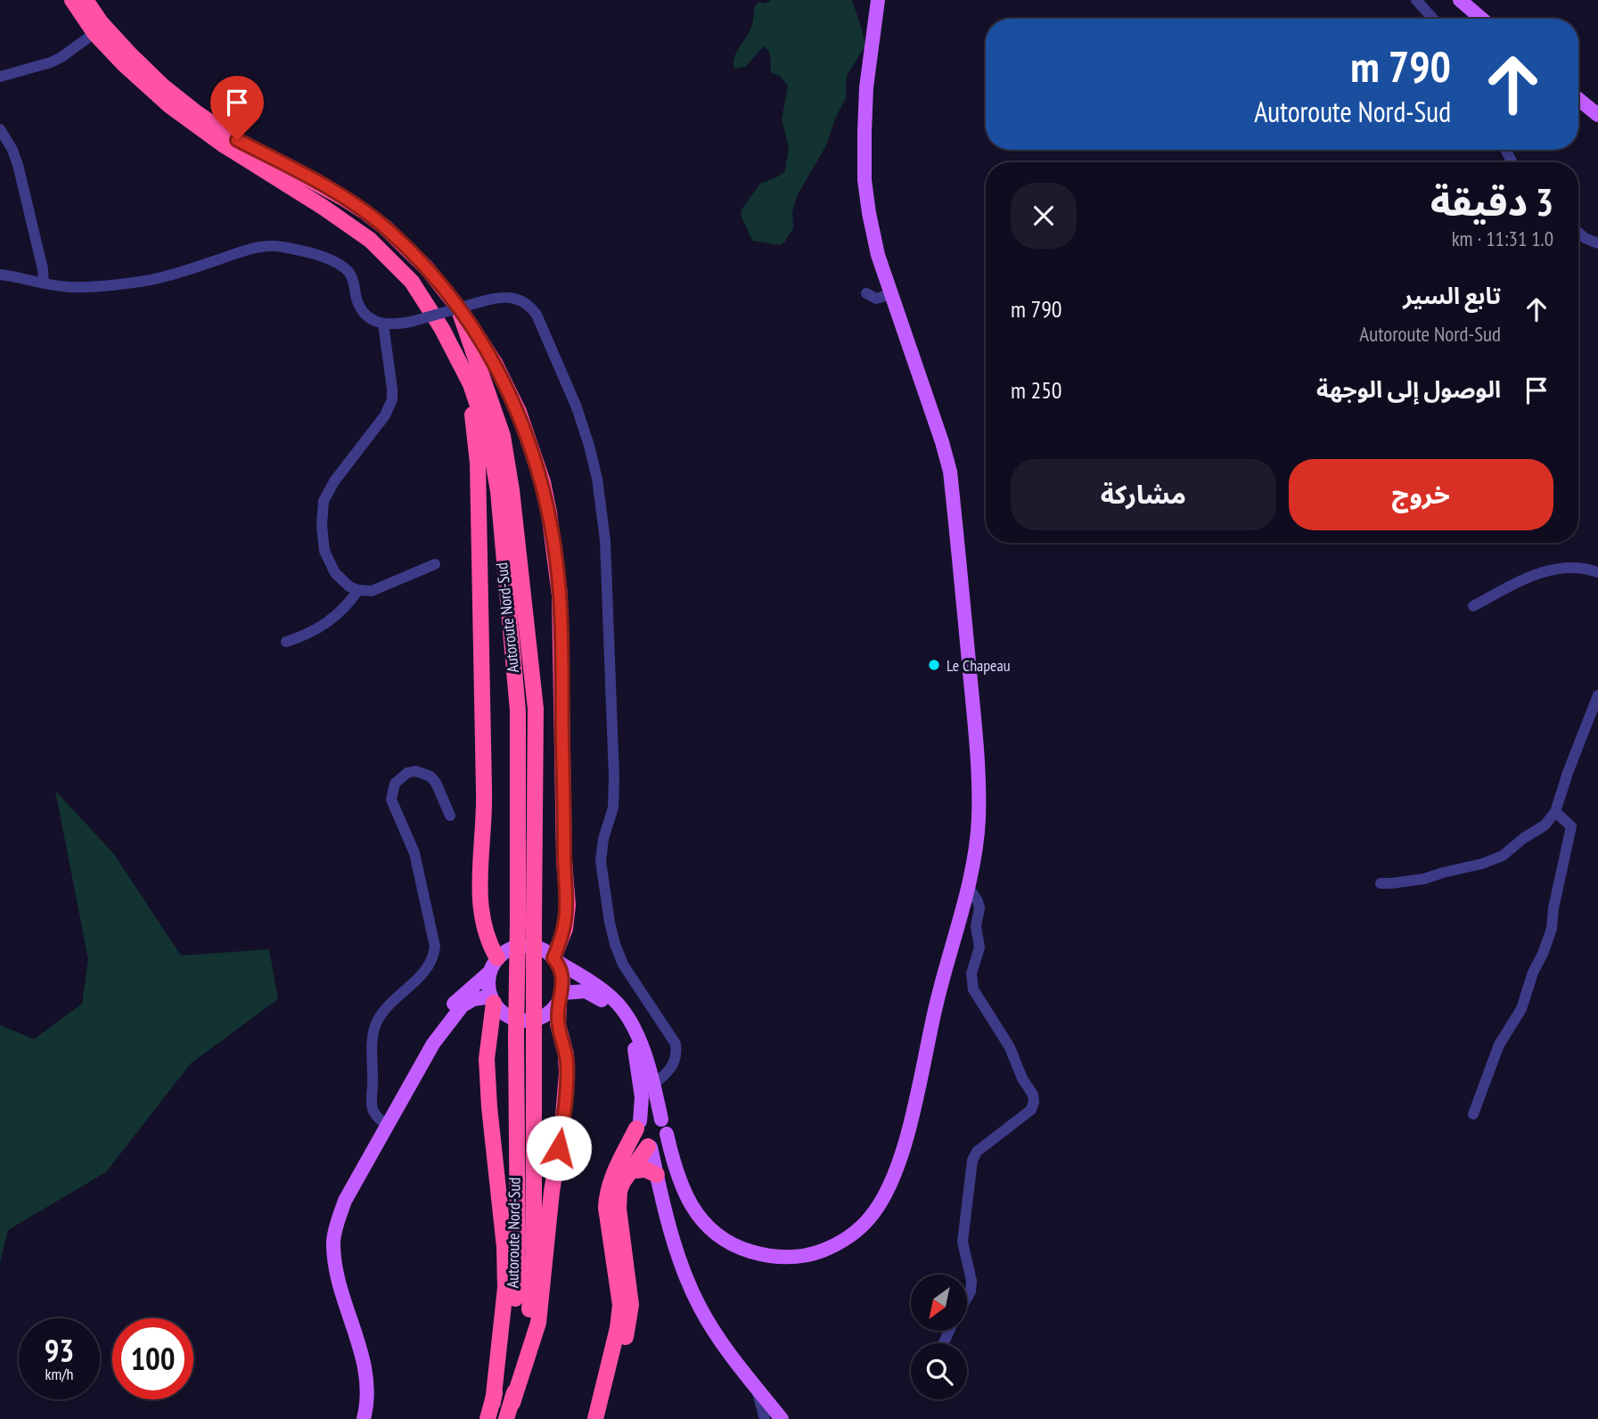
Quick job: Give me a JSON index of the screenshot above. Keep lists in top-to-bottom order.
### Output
{
  "streets": {
    "highway": ["Autoroute Nord-Sud"]
  },
  "places": ["Le Chapeau"],
  "north": "bottom left",
  "page": {
    "turn": ["790 m", "Autoroute Nord-Sud"],
    "heading": ["3 دقيقة", "1.0 km · 11:31"],
    "list": [
      {
        "name": "تابع السير",
        "note": "Autoroute Nord-Sud",
        "value": "790 m"
      },
      {
        "name": "الوصول إلى الوجهة",
        "value": "250 m"
      }
    ],
    "buttons": ["خروج", "مشاركة"],
    "speed": "93 km/h",
    "limit": "100"
  }
}
